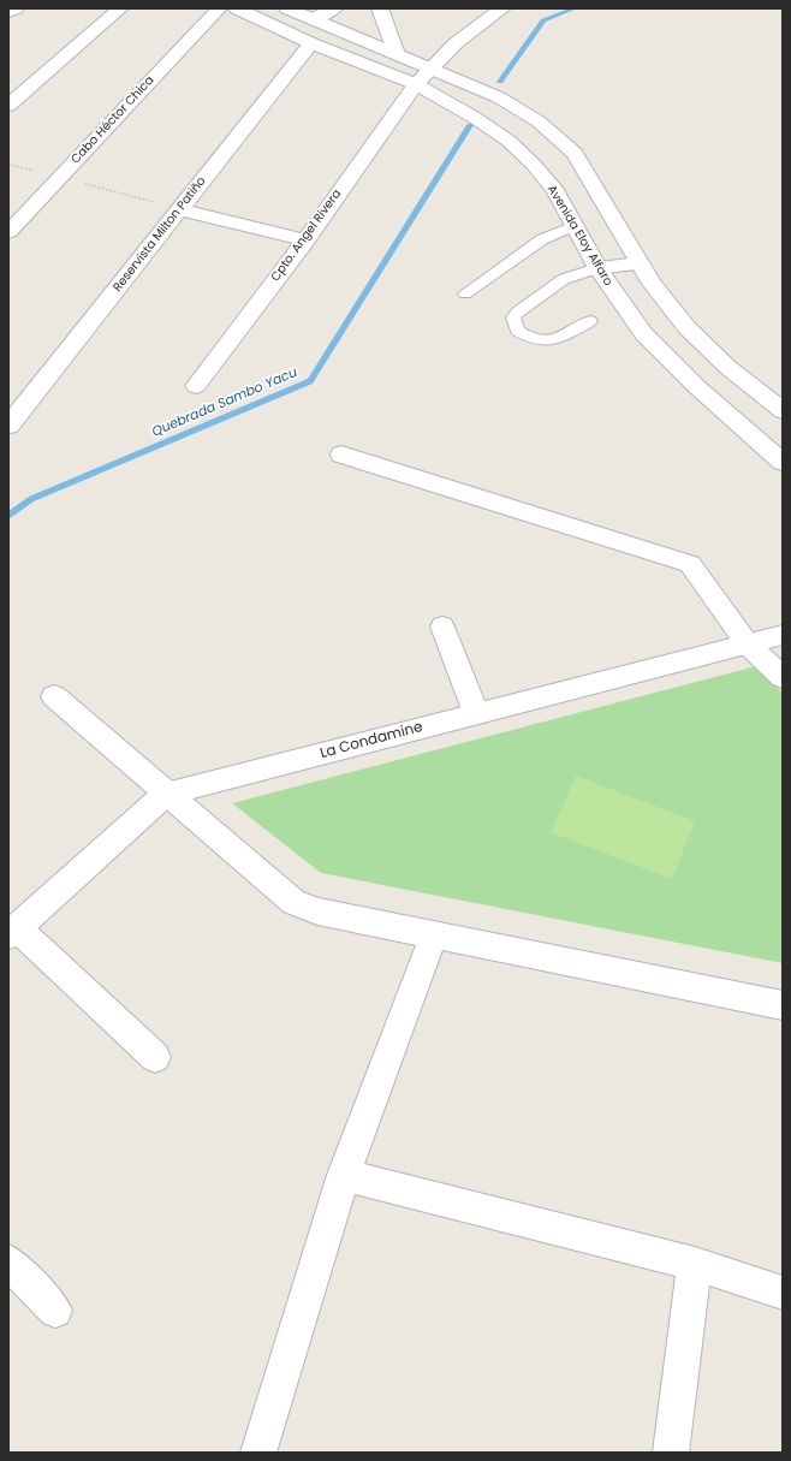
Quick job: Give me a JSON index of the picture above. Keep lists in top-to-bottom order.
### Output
{
  "streets": {
    "street": [
      "Cabo Héctor Chica",
      "Reservista Milton Patiño",
      "Cpto. Angel Rivera",
      "Avenida Eloy Alfaro",
      "La Condamine"
    ]
  },
  "crossings": [
    ["Reservista Milton Patiño", "Avenida Eloy Alfaro"],
    ["Cpto. Angel Rivera", "Avenida Eloy Alfaro"]
  ],
  "water": ["Quebrada Sambo Yacu"]
}
